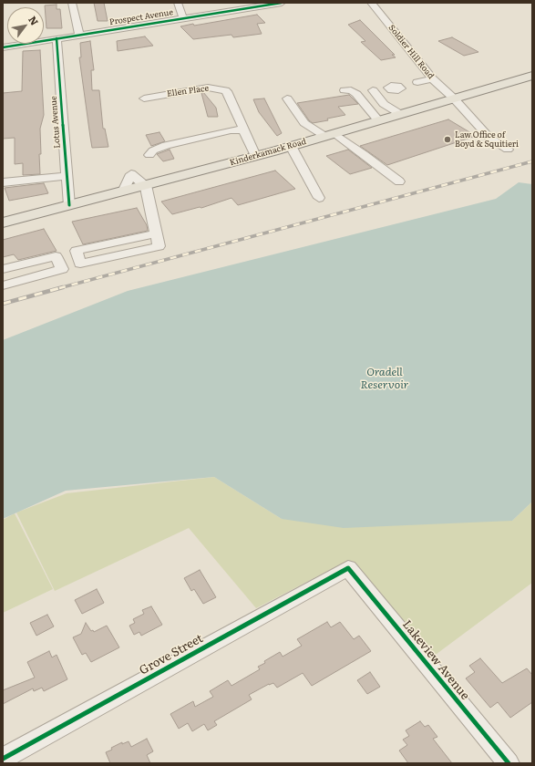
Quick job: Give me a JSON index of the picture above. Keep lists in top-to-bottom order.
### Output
{
  "streets": {
    "main road": ["Kinderkamack Road"],
    "street": [
      "Prospect Avenue",
      "Soldier Hill Road",
      "Ellen Place",
      "Lotus Avenue",
      "Grove Street",
      "Lakeview Avenue"
    ]
  },
  "crossings": [
    ["Prospect Avenue", "Lotus Avenue"],
    ["Soldier Hill Road", "Kinderkamack Road"],
    ["Ellen Place", "Kinderkamack Road"],
    ["Lotus Avenue", "Kinderkamack Road"],
    ["Grove Street", "Lakeview Avenue"]
  ],
  "water": ["Oradell Reservoir"],
  "places": ["Law Office of Boyd & Squitieri"],
  "north": "top right"
}
